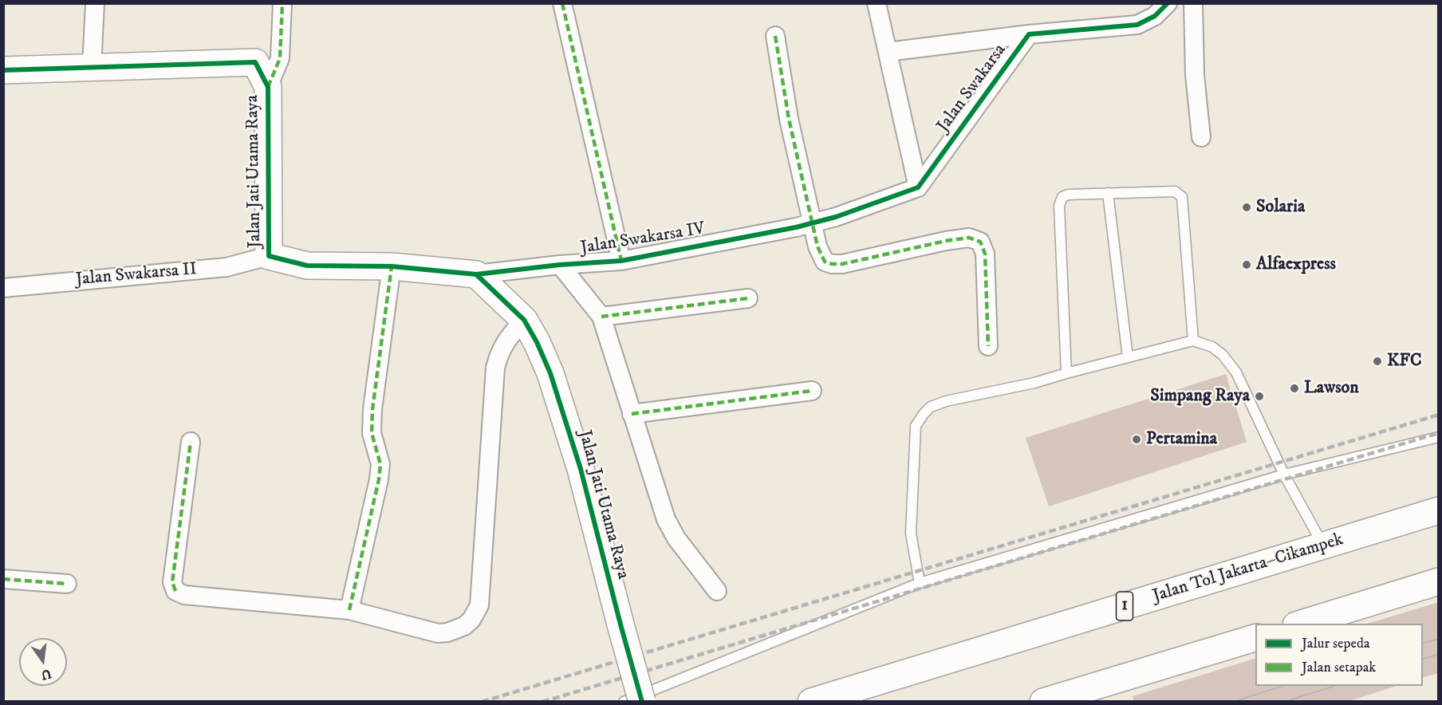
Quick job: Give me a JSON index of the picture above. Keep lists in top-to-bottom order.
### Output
{
  "streets": {
    "main road": ["Jalan Jati Utama Raya", "Jalan Tol Jakarta–Cikampek", "1"],
    "street": ["Jalan Swakarsa", "Jalan Swakarsa IV", "Jalan Swakarsa II"]
  },
  "crossings": [
    ["Jalan Jati Utama Raya", "Jalan Swakarsa IV"],
    ["Jalan Jati Utama Raya", "Jalan Swakarsa II"]
  ],
  "places": [
    "Solaria",
    "Alfaexpress",
    "KFC",
    "Lawson",
    "Simpang Raya",
    "Pertamina"
  ],
  "legend": ["Jalur sepeda", "Jalan setapak"],
  "north": "bottom"
}
